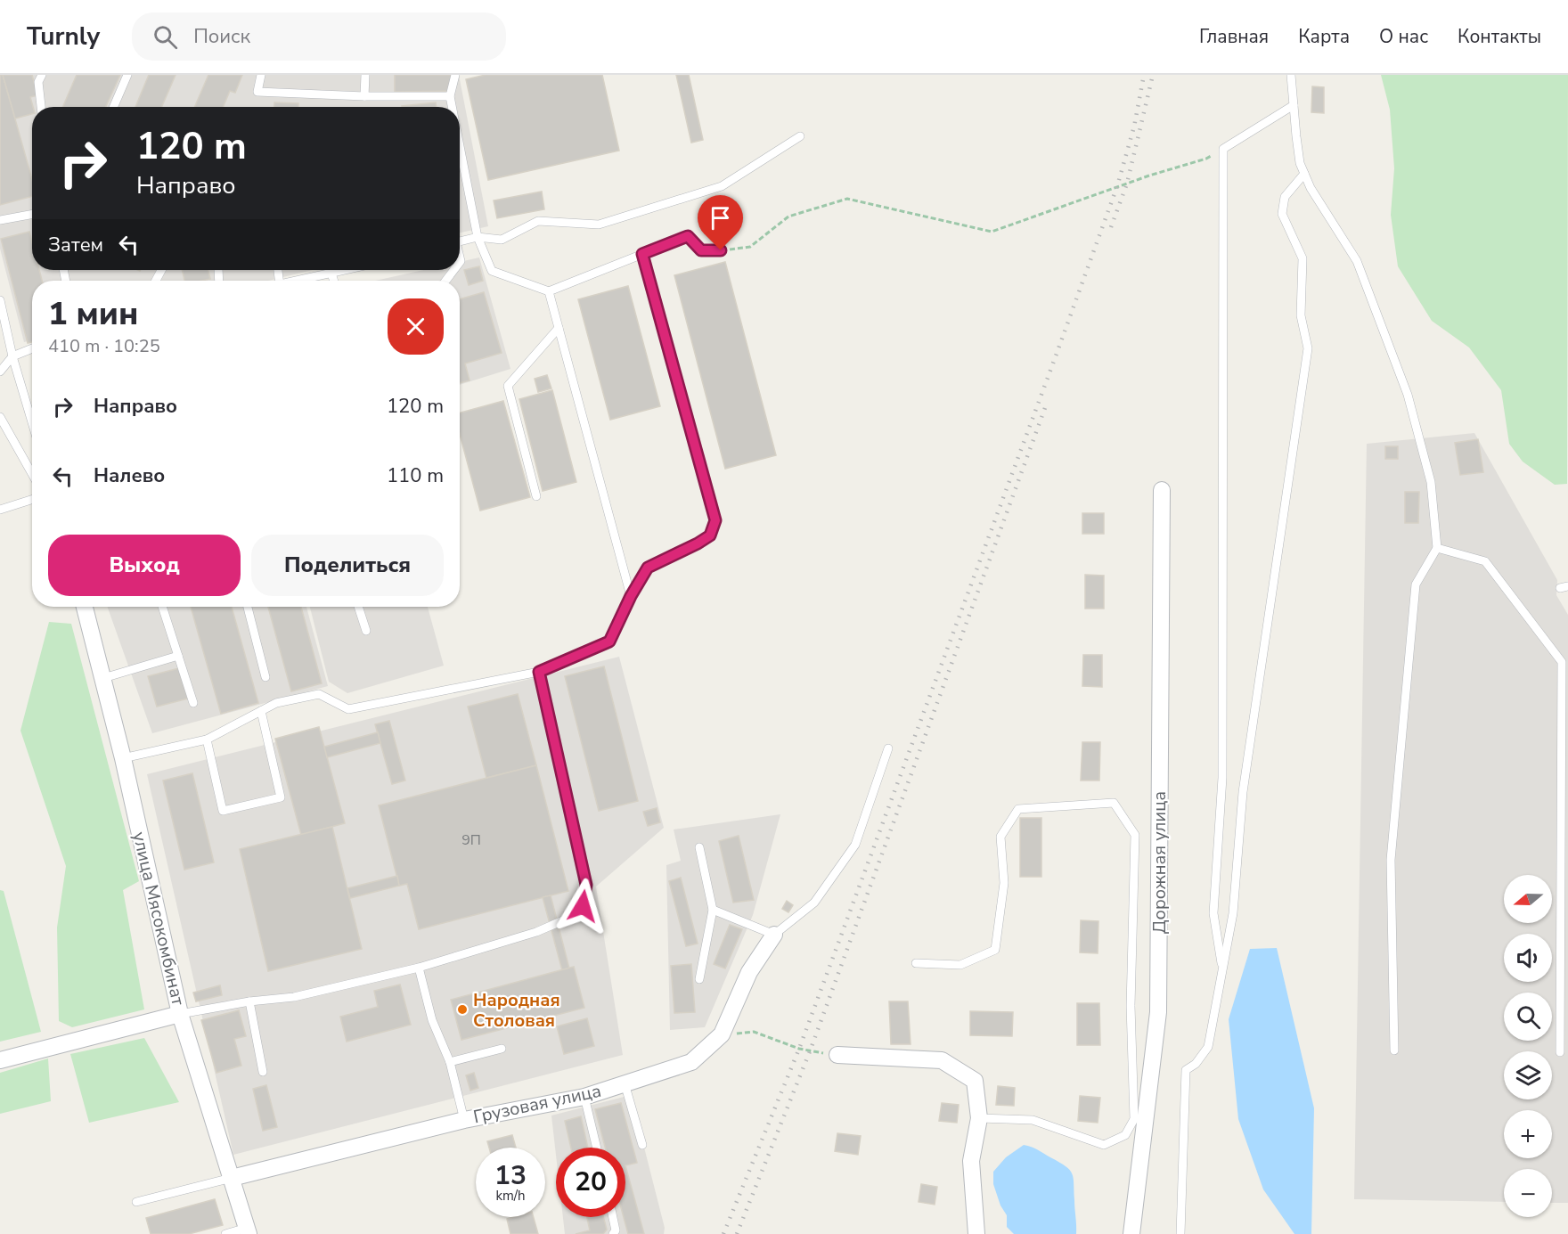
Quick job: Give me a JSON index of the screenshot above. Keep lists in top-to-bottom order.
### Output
{
  "streets": {
    "street": ["Дорожная улица", "улица Мясокомбинат", "Грузовая улица"]
  },
  "crossings": [
    ["улица Мясокомбинат", "Грузовая улица"]
  ],
  "places": ["Народная Столовая"],
  "house_numbers": ["9П"],
  "north": "left",
  "page": {
    "header": "Turnly",
    "search": "Поиск",
    "nav": [
      "Главная",
      "Карта",
      "О нас",
      "Контакты"
    ],
    "turn": ["120 m", "Направо"],
    "then": "Затем",
    "heading": ["1 мин", "410 m · 10:25"],
    "list": [
      {
        "name": "Направо",
        "value": "120 m"
      },
      {
        "name": "Налево",
        "value": "110 m"
      }
    ],
    "buttons": ["Выход", "Поделиться"],
    "map_buttons": ["+", "−"],
    "speed": "13 km/h",
    "limit": "20"
  }
}
